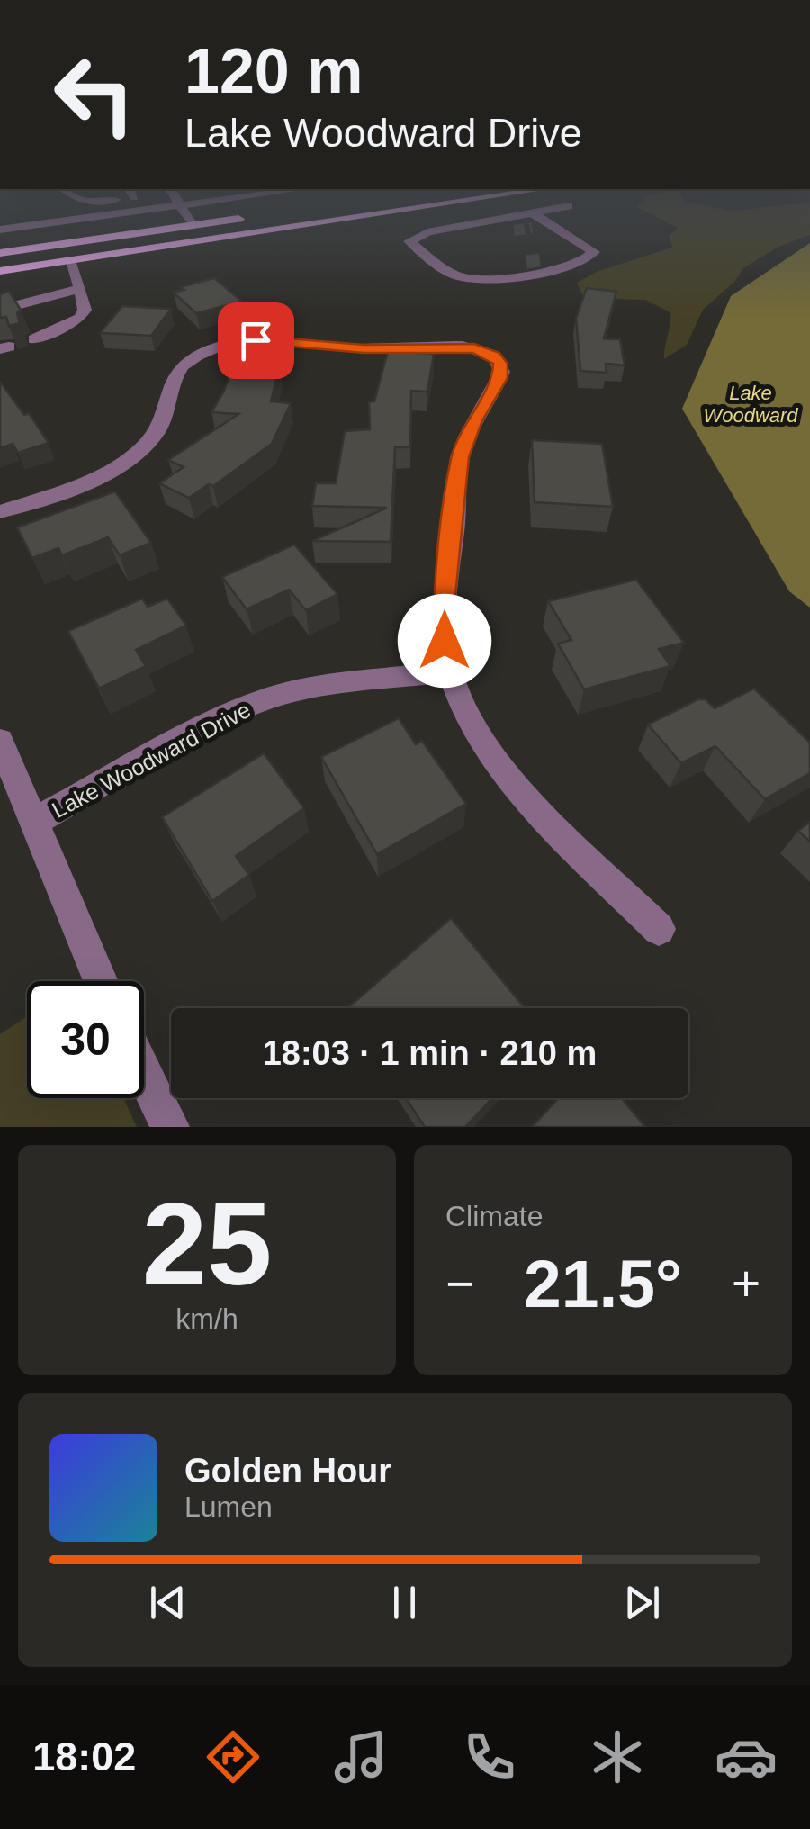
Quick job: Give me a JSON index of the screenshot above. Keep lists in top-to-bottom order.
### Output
{
  "streets": {
    "street": ["Lake Woodward Drive"]
  },
  "water": ["Lake Woodward"],
  "page": {
    "turn": ["120 m", "Lake Woodward Drive"],
    "limit": "30",
    "trip": "18:03 · 1 min · 210 m",
    "tile": [
      ["25", "km/h"],
      "Climate"
    ],
    "heat": ["−", "21.5°", "+"],
    "song": ["Golden Hour", "Lumen"],
    "tabs": "18:02"
  }
}
